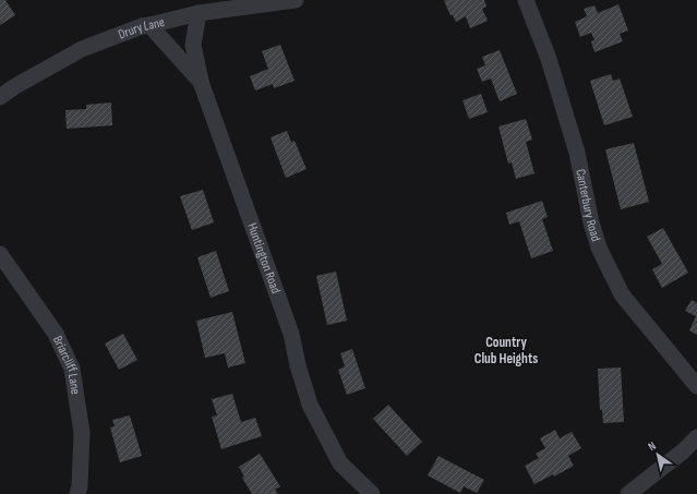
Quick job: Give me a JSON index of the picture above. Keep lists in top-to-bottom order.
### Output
{
  "streets": {
    "street": [
      "Drury Lane",
      "Canterbury Road",
      "Huntington Road",
      "Briarcliff Lane"
    ]
  },
  "crossings": [
    ["Drury Lane", "Huntington Road"]
  ],
  "districts": ["Country Club Heights"],
  "north": "top left"
}
